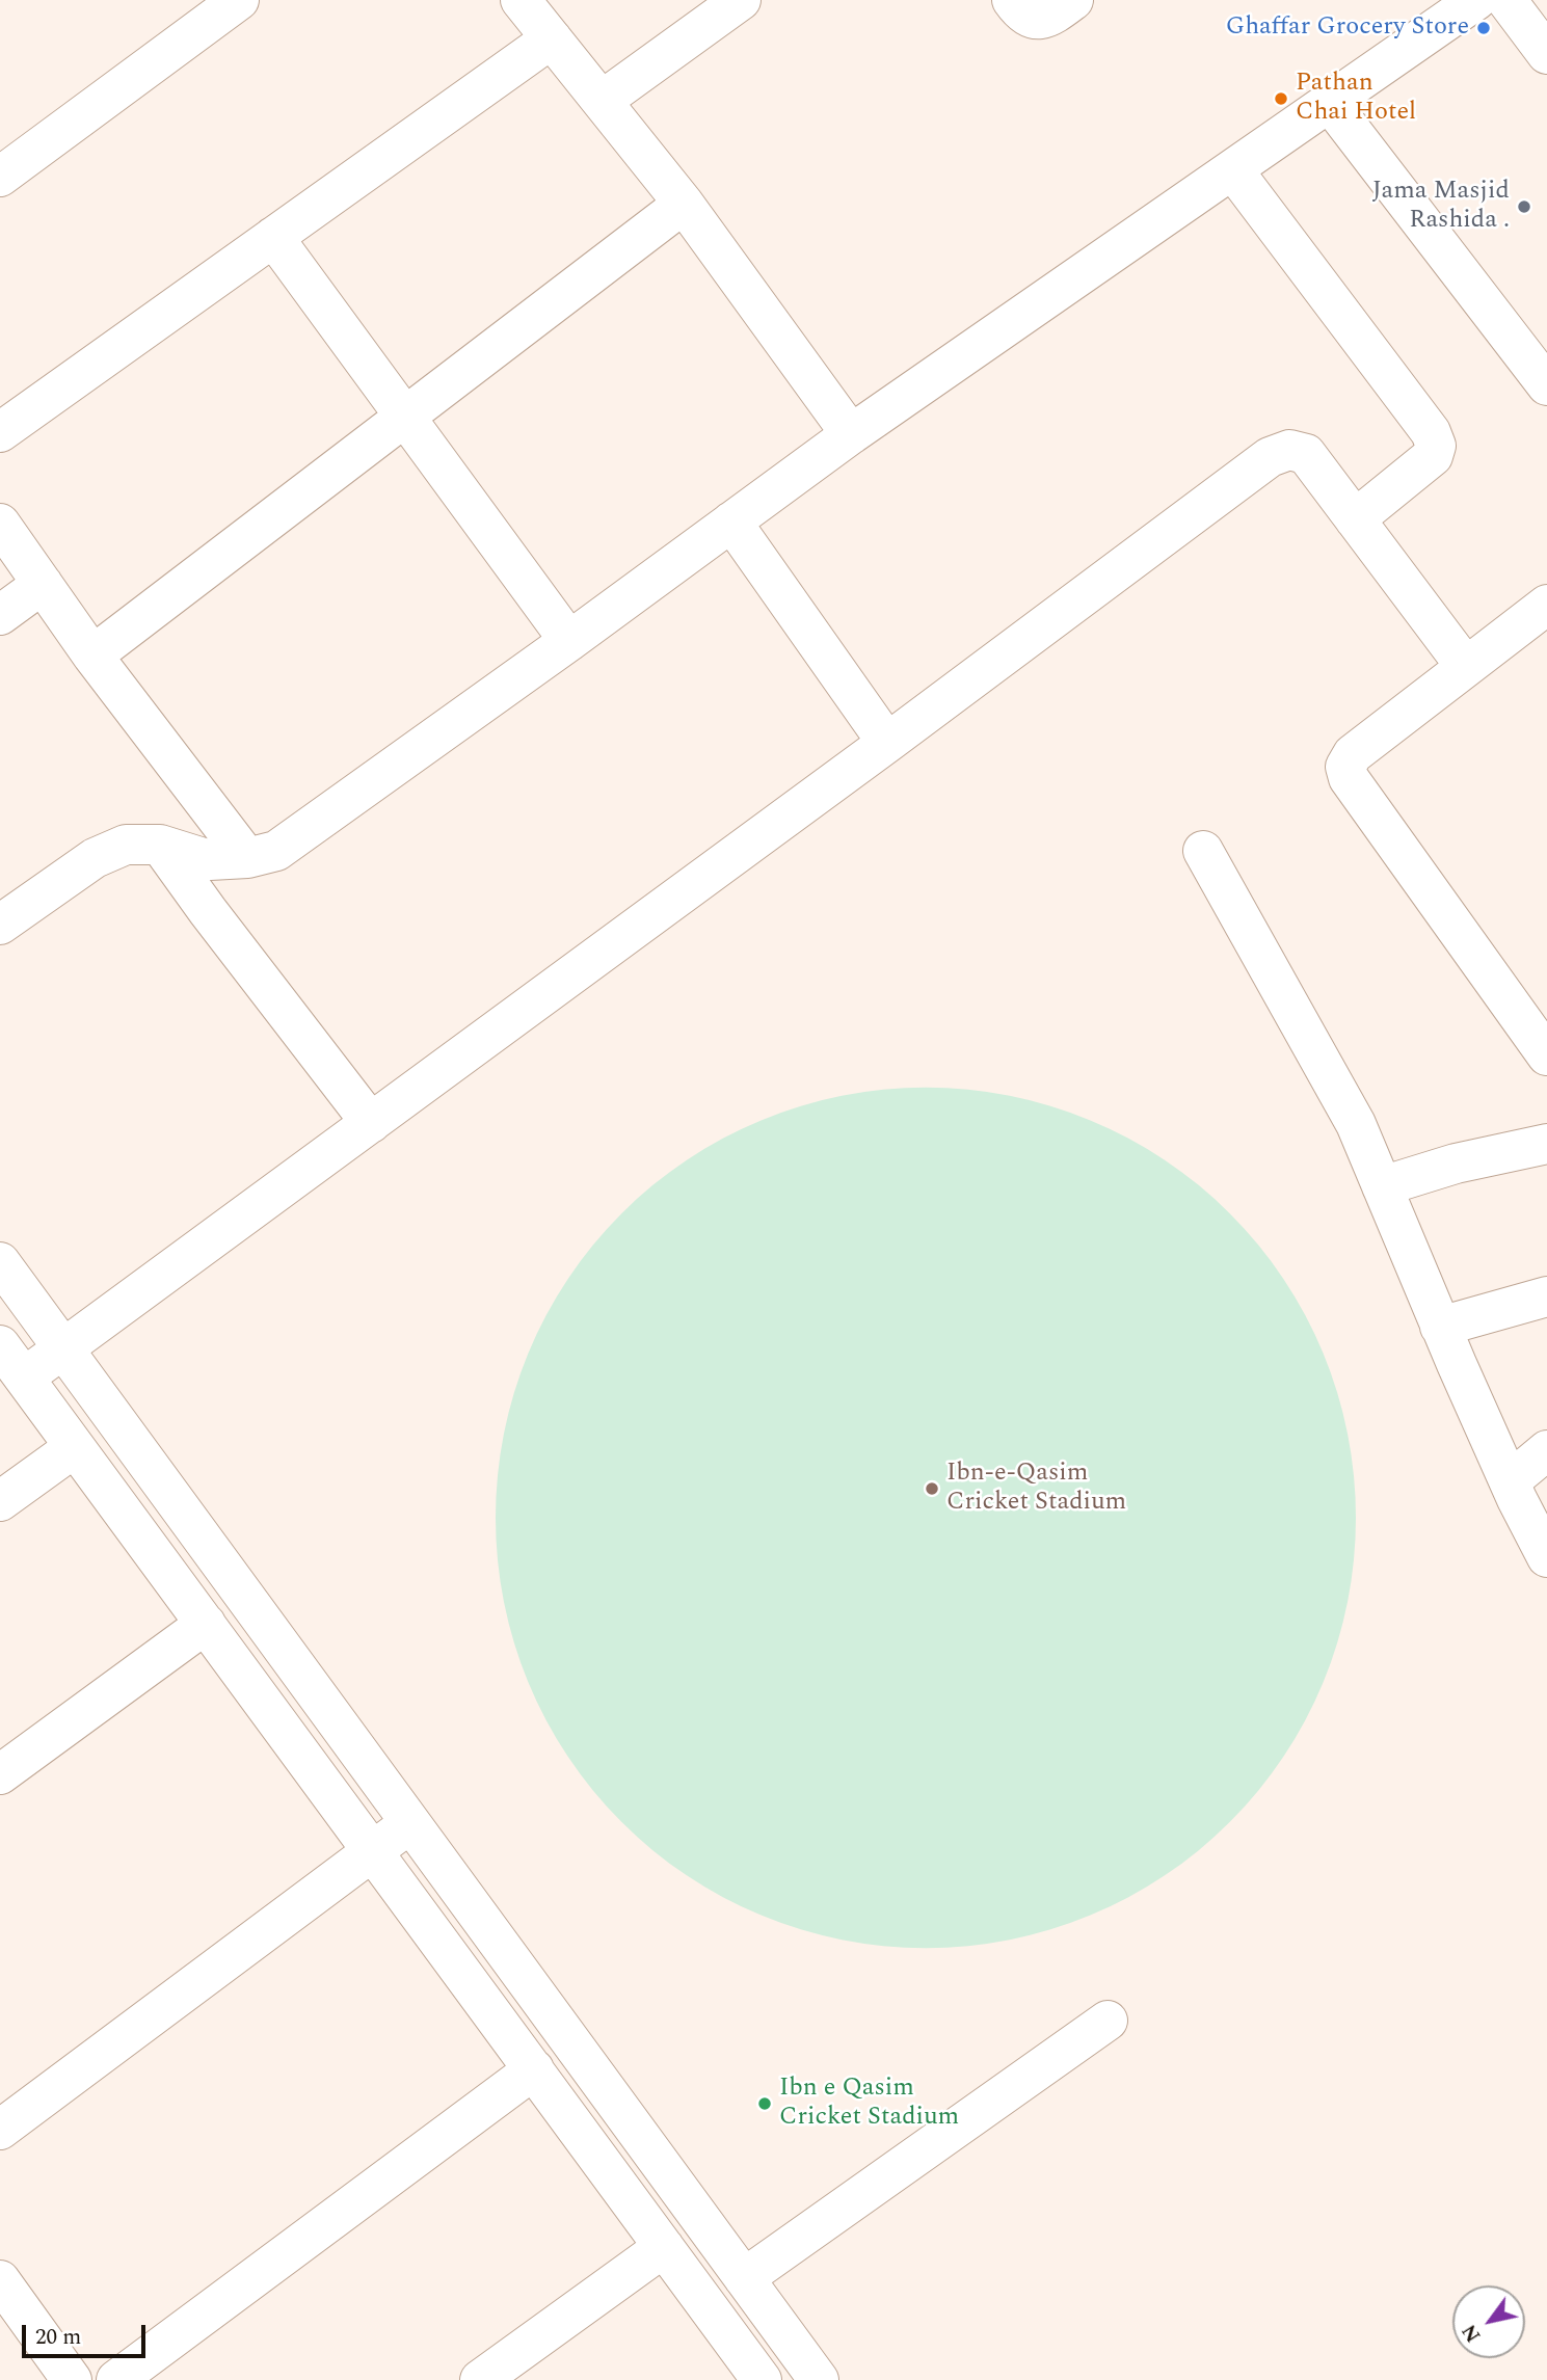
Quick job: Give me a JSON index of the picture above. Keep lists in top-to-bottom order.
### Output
{
  "places": [
    "Ghaffar Grocery Store",
    "Pathan Chai Hotel",
    "Jama Masjid Rashida .",
    "Ibn-e-Qasim Cricket Stadium",
    "Ibn e Qasim Cricket Stadium"
  ],
  "scale_bar": "20 m",
  "north": "bottom left"
}
